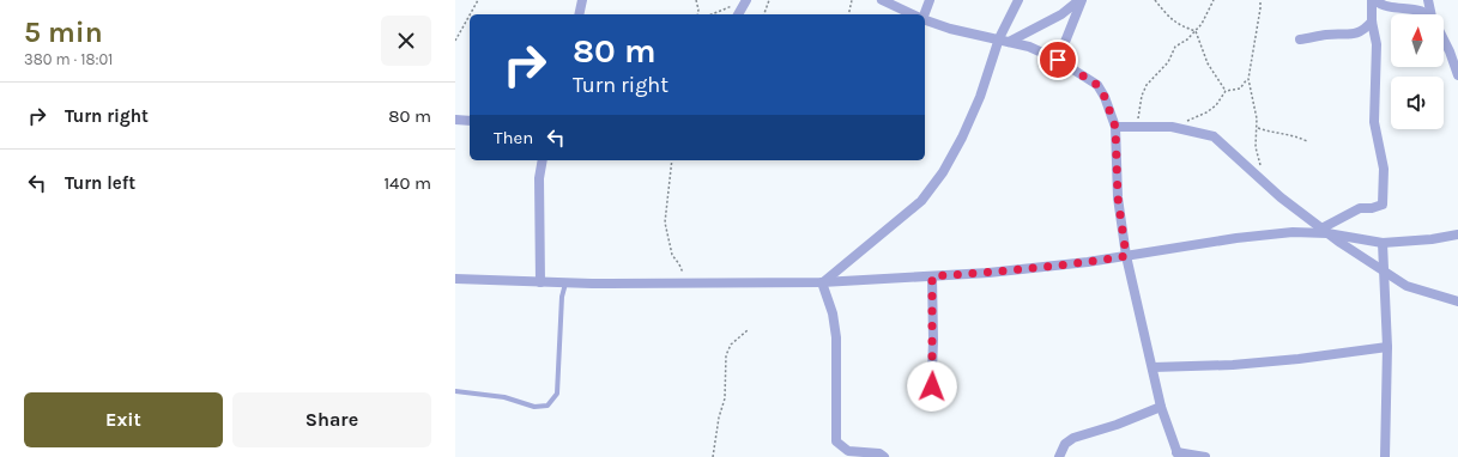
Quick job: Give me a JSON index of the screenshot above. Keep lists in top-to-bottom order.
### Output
{
  "north": "top",
  "page": {
    "heading": ["5 min", "380 m · 18:01"],
    "turn": ["80 m", "Turn right"],
    "list": [
      {
        "name": "Turn right",
        "value": "80 m"
      },
      {
        "name": "Turn left",
        "value": "140 m"
      }
    ],
    "then": "Then",
    "buttons": ["Exit", "Share"]
  }
}
